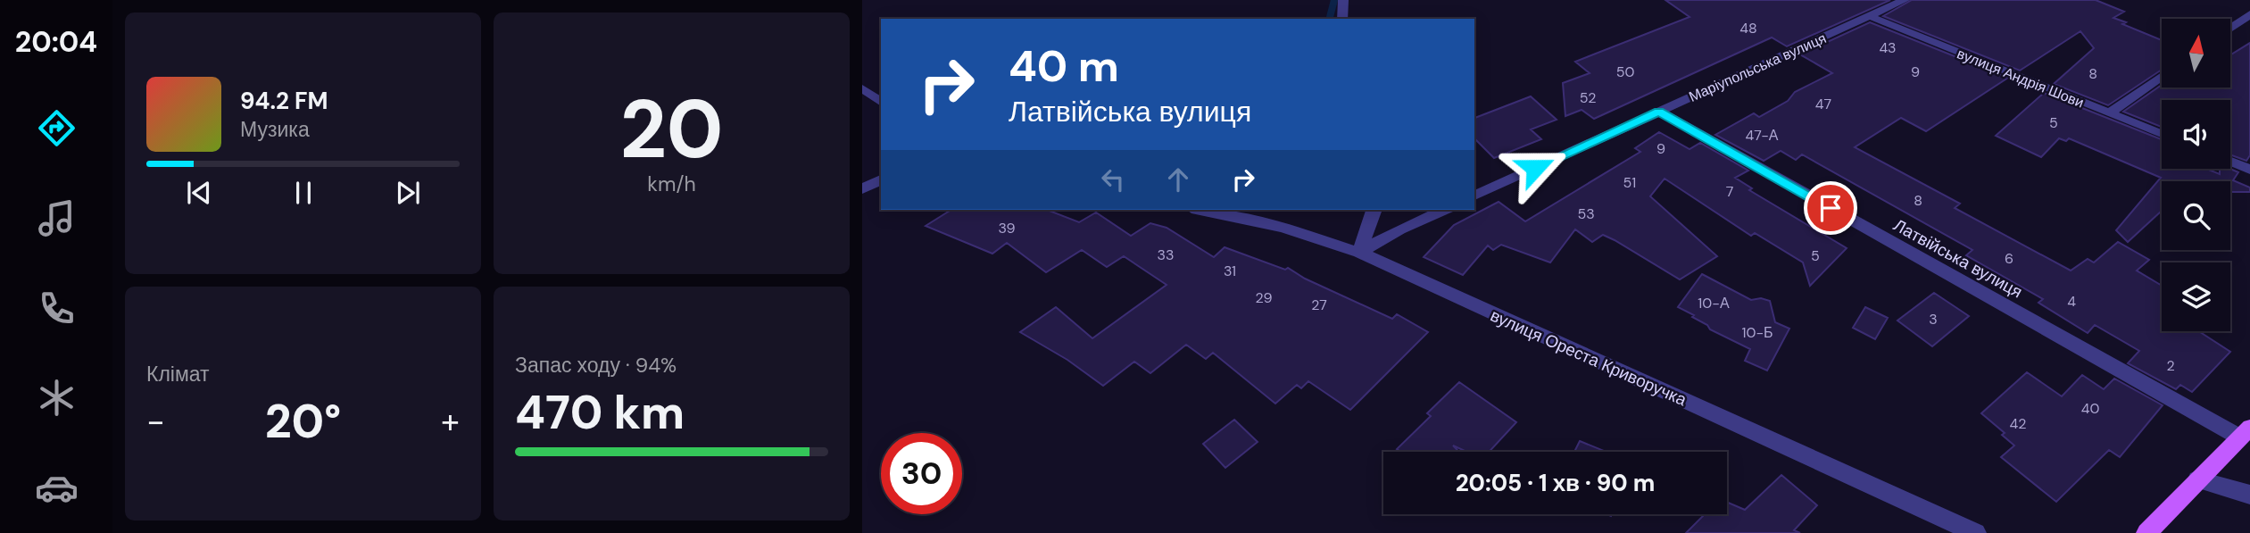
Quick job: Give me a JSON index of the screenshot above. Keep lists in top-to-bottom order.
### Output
{
  "streets": {
    "street": [
      "Маріупольська вулиця",
      "вулиця Андрія Шови",
      "Латвійська вулиця",
      "вулиця Ореста Криворучка"
    ]
  },
  "crossings": [
    ["Маріупольська вулиця", "вулиця Андрія Шови"],
    ["Маріупольська вулиця", "Латвійська вулиця"]
  ],
  "house_numbers": [
    "48",
    "43",
    "50",
    "9",
    "8",
    "52",
    "47",
    "5",
    "47-А",
    "9",
    "51",
    "7",
    "8",
    "53",
    "39",
    "33",
    "5",
    "6",
    "31",
    "29",
    "4",
    "10-А",
    "27",
    "3",
    "10-Б",
    "2",
    "40",
    "42"
  ],
  "north": "top",
  "page": {
    "tabs": "20:04",
    "tile": [
      ["20", "km/h"],
      "Клімат",
      ["Запас ходу · 94%", "470 km"]
    ],
    "turn": ["40 m", "Латвійська вулиця"],
    "song": ["94.2 FM", "Музика"],
    "heat": ["−", "20°", "+"],
    "limit": "30",
    "trip": "20:05 · 1 хв · 90 m"
  }
}
